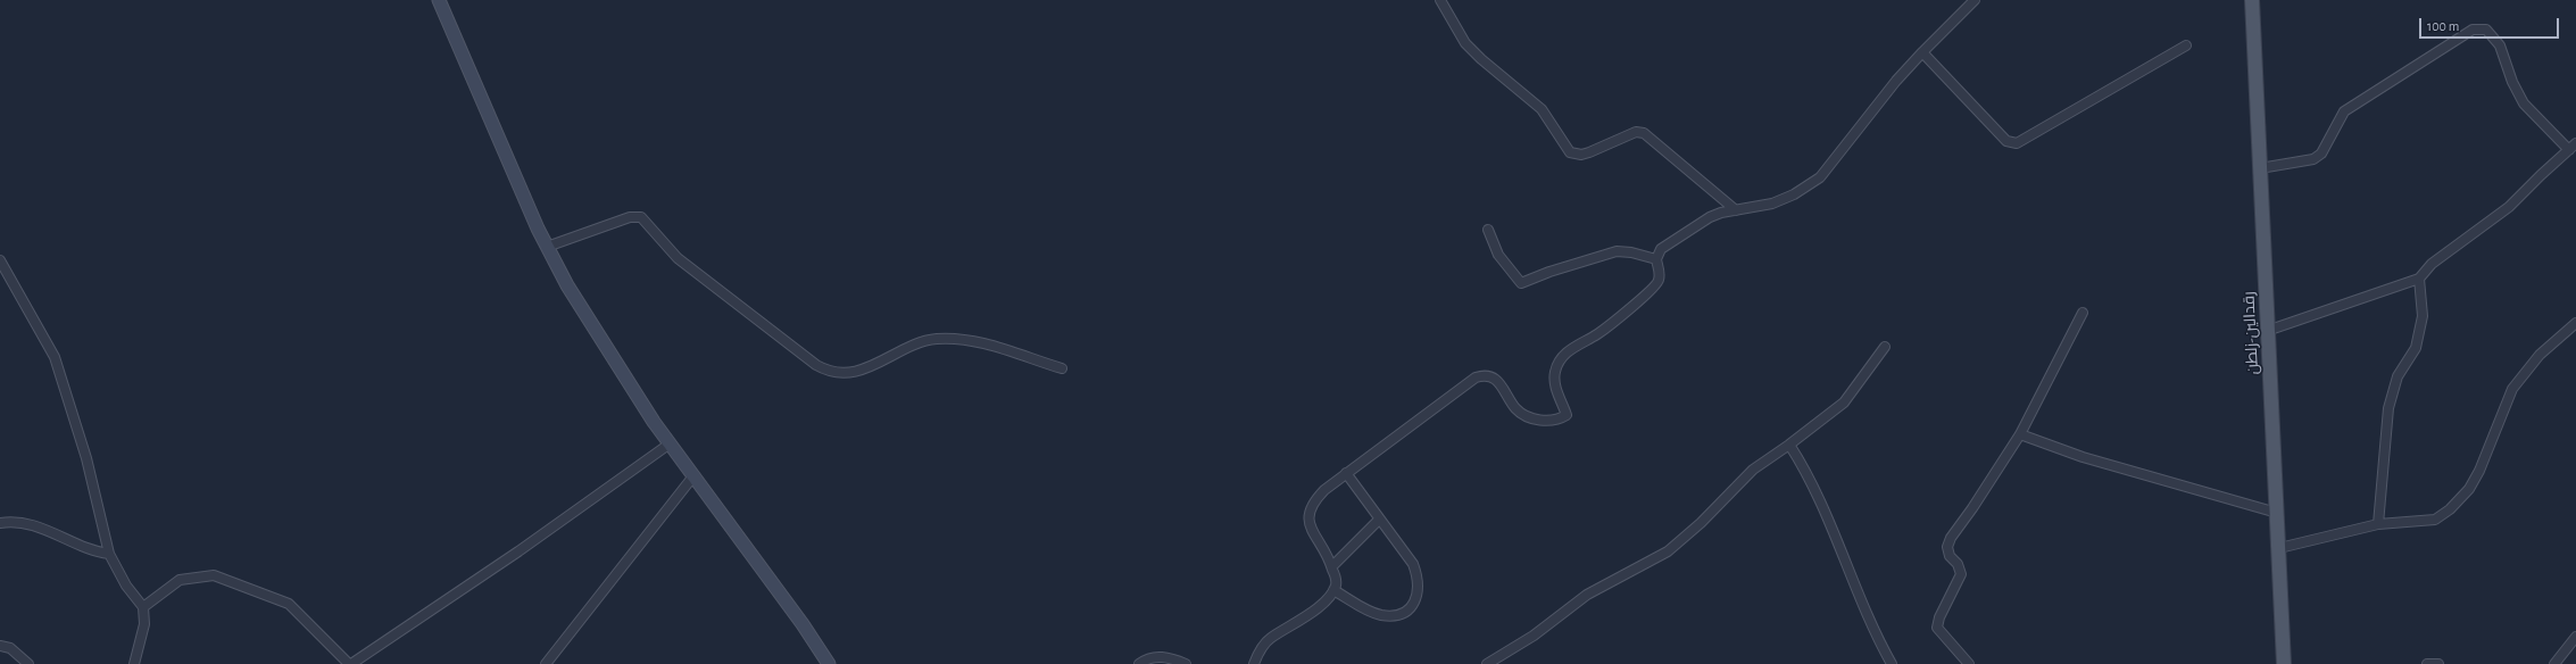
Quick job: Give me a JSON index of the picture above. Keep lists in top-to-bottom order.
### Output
{
  "streets": {
    "main road": ["رقدالين-زلطن"]
  },
  "scale_bar": "100 m"
}
